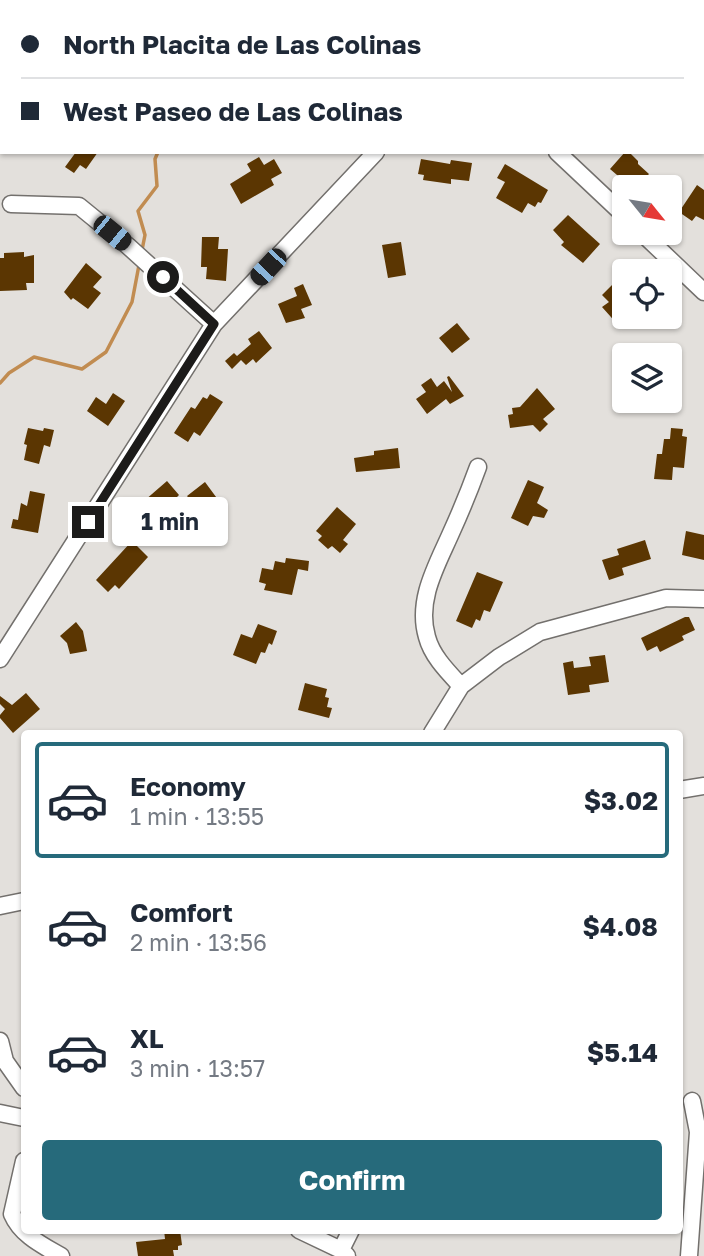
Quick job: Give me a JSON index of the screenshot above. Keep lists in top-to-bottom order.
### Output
{
  "north": "bottom right",
  "page": {
    "banner": ["North Placita de Las Colinas", "West Paseo de Las Colinas"],
    "bubble": "1 min",
    "list": [
      {
        "name": "Economy",
        "note": "1 min · 13:55",
        "value": "$3.02"
      },
      {
        "name": "Comfort",
        "note": "2 min · 13:56",
        "value": "$4.08"
      },
      {
        "name": "XL",
        "note": "3 min · 13:57",
        "value": "$5.14"
      }
    ],
    "buttons": "Confirm"
  }
}
